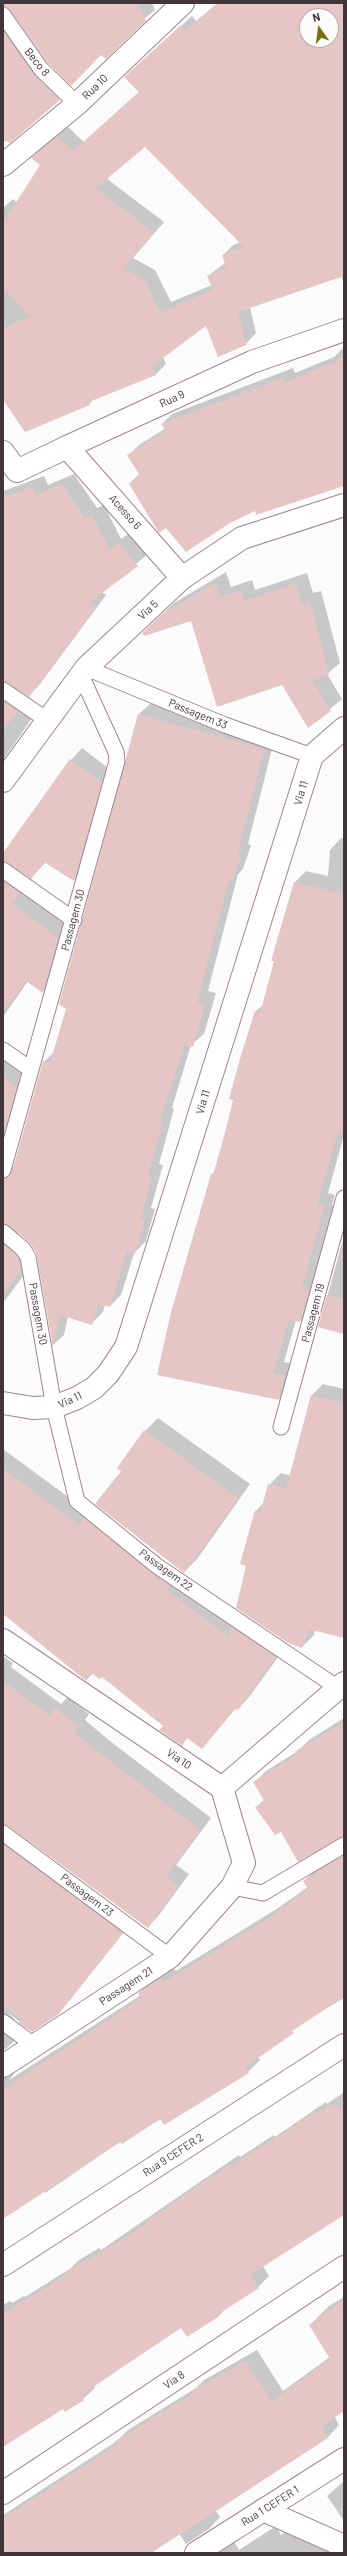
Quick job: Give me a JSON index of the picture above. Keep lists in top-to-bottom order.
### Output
{
  "streets": {
    "street": [
      "Rua 10",
      "Rua 9",
      "Acesso 6",
      "Via 5",
      "Via 11",
      "Via 10",
      "Passagem 21",
      "Rua 9 CEFER 2",
      "Via 8",
      "Rua 1 CEFER 1"
    ],
    "lane": [
      "Beco 8",
      "Passagem 33",
      "Passagem 30",
      "Passagem 19",
      "Passagem 22",
      "Passagem 23"
    ]
  },
  "crossings": [
    ["Beco 8", "Rua 10"],
    ["Rua 9", "Acesso 6"],
    ["Acesso 6", "Via 5"],
    ["Via 5", "Passagem 33"],
    ["Via 5", "Passagem 30"],
    ["Passagem 33", "Via 11"],
    ["Passagem 33", "Passagem 30"],
    ["Via 11", "Passagem 30"],
    ["Via 11", "Passagem 22"],
    ["Passagem 30", "Passagem 22"],
    ["Via 10", "Passagem 21"],
    ["Passagem 23", "Passagem 21"]
  ],
  "north": "top"
}
